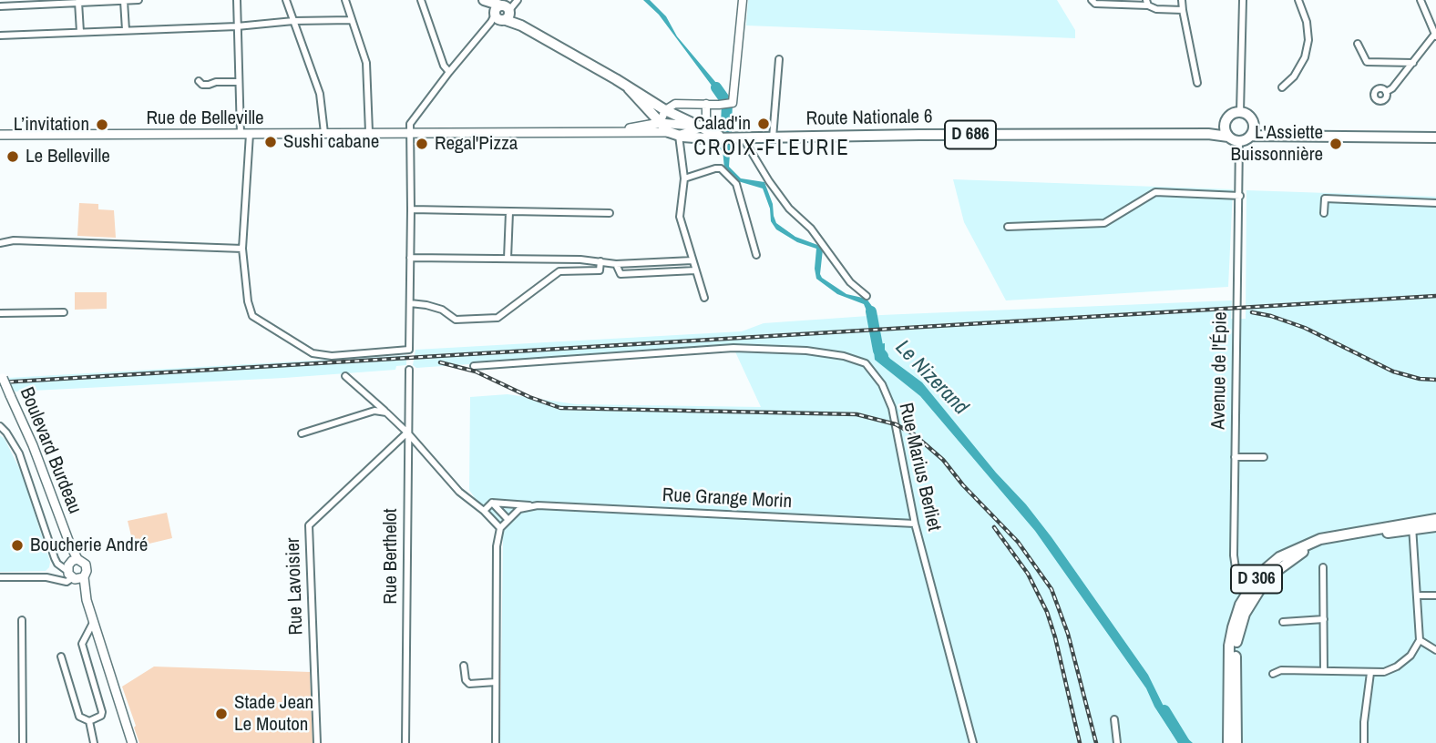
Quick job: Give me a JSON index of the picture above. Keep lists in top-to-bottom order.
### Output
{
  "streets": {
    "main road": [
      "Rue de Belleville",
      "Route Nationale 6",
      "D 686",
      "Boulevard Burdeau",
      "D 306"
    ],
    "street": [
      "Avenue de l'Épie",
      "Rue Marius Berliet",
      "Rue Grange Morin",
      "Rue Berthelot",
      "Rue Lavoisier"
    ]
  },
  "crossings": [
    ["Rue de Belleville", "Route Nationale 6"],
    ["Route Nationale 6", "Avenue de l'Épie"],
    ["Avenue de l'Épie", "D 306"],
    ["Rue Marius Berliet", "Rue Grange Morin"],
    ["Rue Berthelot", "Rue Lavoisier"]
  ],
  "districts": ["CROIX-FLEURIE"],
  "water": ["Le Nizerand"],
  "places": [
    "Calad'in",
    "L’invitation",
    "Sushi cabane",
    "Regal'Pizza",
    "L'Assiette Buissonnière",
    "Le Belleville",
    "Boucherie André",
    "Stade Jean Le Mouton"
  ]
}
